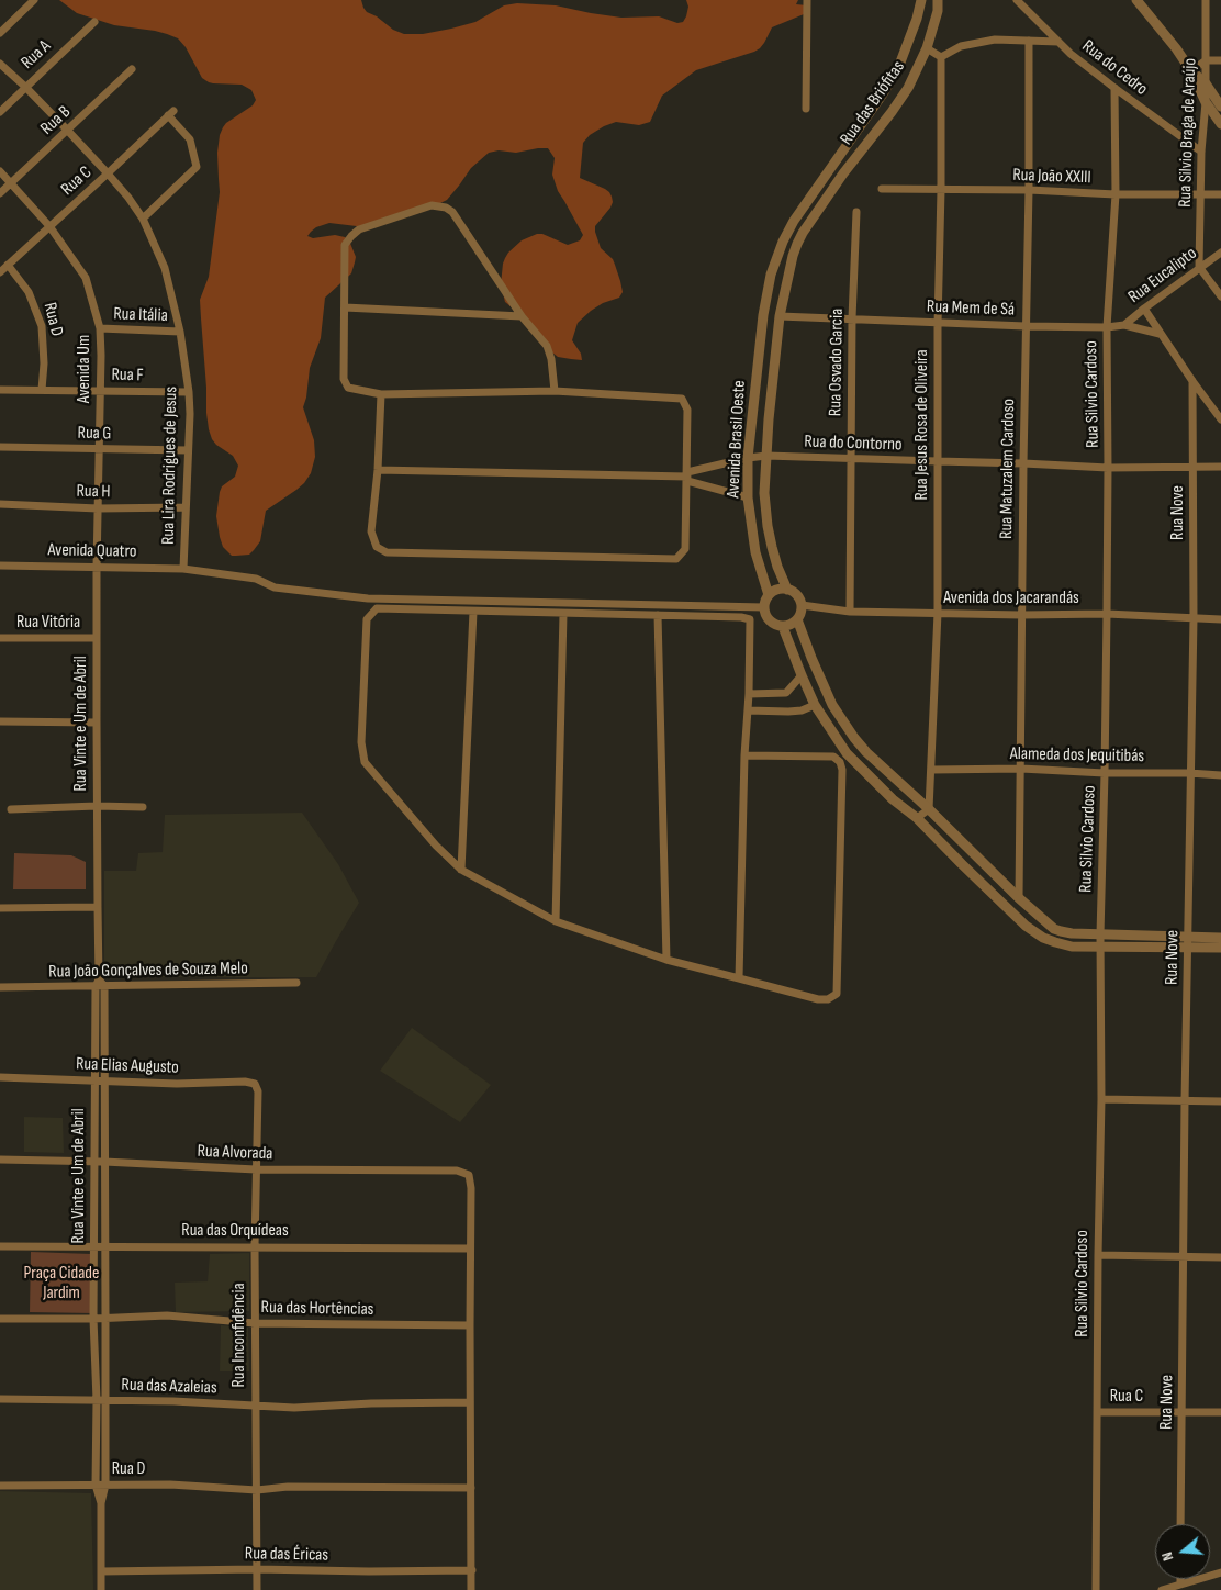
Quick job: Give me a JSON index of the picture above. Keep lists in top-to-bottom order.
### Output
{
  "streets": {
    "street": [
      "Rua A",
      "Rua do Cedro",
      "Rua das Briófitas",
      "Rua B",
      "Rua Silvio Braga de Araújo",
      "Rua João XXIII",
      "Rua C",
      "Rua Eucalipto",
      "Rua Mem de Sá",
      "Rua Itália",
      "Rua D",
      "Rua Osvado Garcia",
      "Avenida Um",
      "Rua F",
      "Rua Silvio Cardoso",
      "Rua Jesus Rosa de Oliveira",
      "Rua G",
      "Avenida Brasil Oeste",
      "Rua do Contorno",
      "Rua Lira Rodrigues de Jesus",
      "Rua Matuzalem Cardoso",
      "Rua H",
      "Rua Nove",
      "Avenida Quatro",
      "Avenida dos Jacarandás",
      "Rua Vitória",
      "Rua Vinte e Um de Abril",
      "Alameda dos Jequitibás",
      "Rua João Gonçalves de Souza Melo",
      "Rua Elias Augusto",
      "Rua Alvorada",
      "Rua das Orquídeas",
      "Rua das Hortências",
      "Rua Inconfidência",
      "Rua das Azaleias",
      "Rua das Éricas"
    ]
  },
  "crossings": [
    ["Rua A", "Rua Lira Rodrigues de Jesus"],
    ["Rua do Cedro", "Rua Silvio Braga de Araújo"],
    ["Rua do Cedro", "Rua Silvio Cardoso"],
    ["Rua das Briófitas", "Rua Mem de Sá"],
    ["Rua das Briófitas", "Avenida Brasil Oeste"],
    ["Rua B", "Avenida Um"],
    ["Rua B", "Rua Lira Rodrigues de Jesus"],
    ["Rua Silvio Braga de Araújo", "Rua João XXIII"],
    ["Rua Silvio Braga de Araújo", "Rua Eucalipto"],
    ["Rua João XXIII", "Rua Silvio Cardoso"],
    ["Rua João XXIII", "Rua Jesus Rosa de Oliveira"],
    ["Rua João XXIII", "Rua Matuzalem Cardoso"],
    ["Rua C", "Rua D"],
    ["Rua C", "Avenida Um"],
    ["Rua C", "Rua Silvio Cardoso"],
    ["Rua C", "Rua Lira Rodrigues de Jesus"],
    ["Rua C", "Rua Nove"],
    ["Rua Eucalipto", "Rua Mem de Sá"],
    ["Rua Mem de Sá", "Rua Osvado Garcia"],
    ["Rua Mem de Sá", "Rua Silvio Cardoso"],
    ["Rua Mem de Sá", "Rua Jesus Rosa de Oliveira"],
    ["Rua Mem de Sá", "Avenida Brasil Oeste"],
    ["Rua Mem de Sá", "Rua Matuzalem Cardoso"],
    ["Rua Itália", "Avenida Um"],
    ["Rua Itália", "Rua Lira Rodrigues de Jesus"],
    ["Rua D", "Rua F"],
    ["Rua D", "Rua Vinte e Um de Abril"],
    ["Rua D", "Rua Inconfidência"],
    ["Rua Osvado Garcia", "Rua do Contorno"],
    ["Rua Osvado Garcia", "Avenida dos Jacarandás"],
    ["Avenida Um", "Rua F"],
    ["Avenida Um", "Rua G"],
    ["Avenida Um", "Rua H"],
    ["Avenida Um", "Avenida Quatro"],
    ["Avenida Um", "Rua Vinte e Um de Abril"],
    ["Rua F", "Rua Lira Rodrigues de Jesus"],
    ["Rua Silvio Cardoso", "Rua do Contorno"],
    ["Rua Silvio Cardoso", "Avenida dos Jacarandás"],
    ["Rua Silvio Cardoso", "Alameda dos Jequitibás"],
    ["Rua Jesus Rosa de Oliveira", "Rua do Contorno"],
    ["Rua Jesus Rosa de Oliveira", "Avenida dos Jacarandás"],
    ["Rua Jesus Rosa de Oliveira", "Alameda dos Jequitibás"],
    ["Rua G", "Rua Lira Rodrigues de Jesus"],
    ["Avenida Brasil Oeste", "Rua do Contorno"],
    ["Avenida Brasil Oeste", "Avenida Quatro"],
    ["Avenida Brasil Oeste", "Avenida dos Jacarandás"],
    ["Rua do Contorno", "Rua Matuzalem Cardoso"],
    ["Rua do Contorno", "Rua Nove"],
    ["Rua Lira Rodrigues de Jesus", "Rua H"],
    ["Rua Lira Rodrigues de Jesus", "Avenida Quatro"],
    ["Rua Matuzalem Cardoso", "Avenida dos Jacarandás"],
    ["Rua Matuzalem Cardoso", "Alameda dos Jequitibás"],
    ["Rua Nove", "Avenida dos Jacarandás"],
    ["Rua Nove", "Alameda dos Jequitibás"],
    ["Avenida Quatro", "Avenida dos Jacarandás"],
    ["Avenida Quatro", "Rua Vinte e Um de Abril"],
    ["Rua Vitória", "Rua Vinte e Um de Abril"],
    ["Rua Vinte e Um de Abril", "Rua João Gonçalves de Souza Melo"],
    ["Rua Vinte e Um de Abril", "Rua Elias Augusto"],
    ["Rua Vinte e Um de Abril", "Rua Alvorada"],
    ["Rua Vinte e Um de Abril", "Rua das Orquídeas"],
    ["Rua Vinte e Um de Abril", "Rua das Hortências"],
    ["Rua Vinte e Um de Abril", "Rua das Azaleias"],
    ["Rua Vinte e Um de Abril", "Rua das Éricas"],
    ["Rua Elias Augusto", "Rua Inconfidência"],
    ["Rua Alvorada", "Rua das Orquídeas"],
    ["Rua Alvorada", "Rua Inconfidência"],
    ["Rua das Orquídeas", "Rua Inconfidência"],
    ["Rua das Hortências", "Rua Inconfidência"],
    ["Rua Inconfidência", "Rua das Azaleias"],
    ["Rua Inconfidência", "Rua das Éricas"]
  ],
  "parks": ["Praça Cidade Jardim"],
  "north": "left"
}
